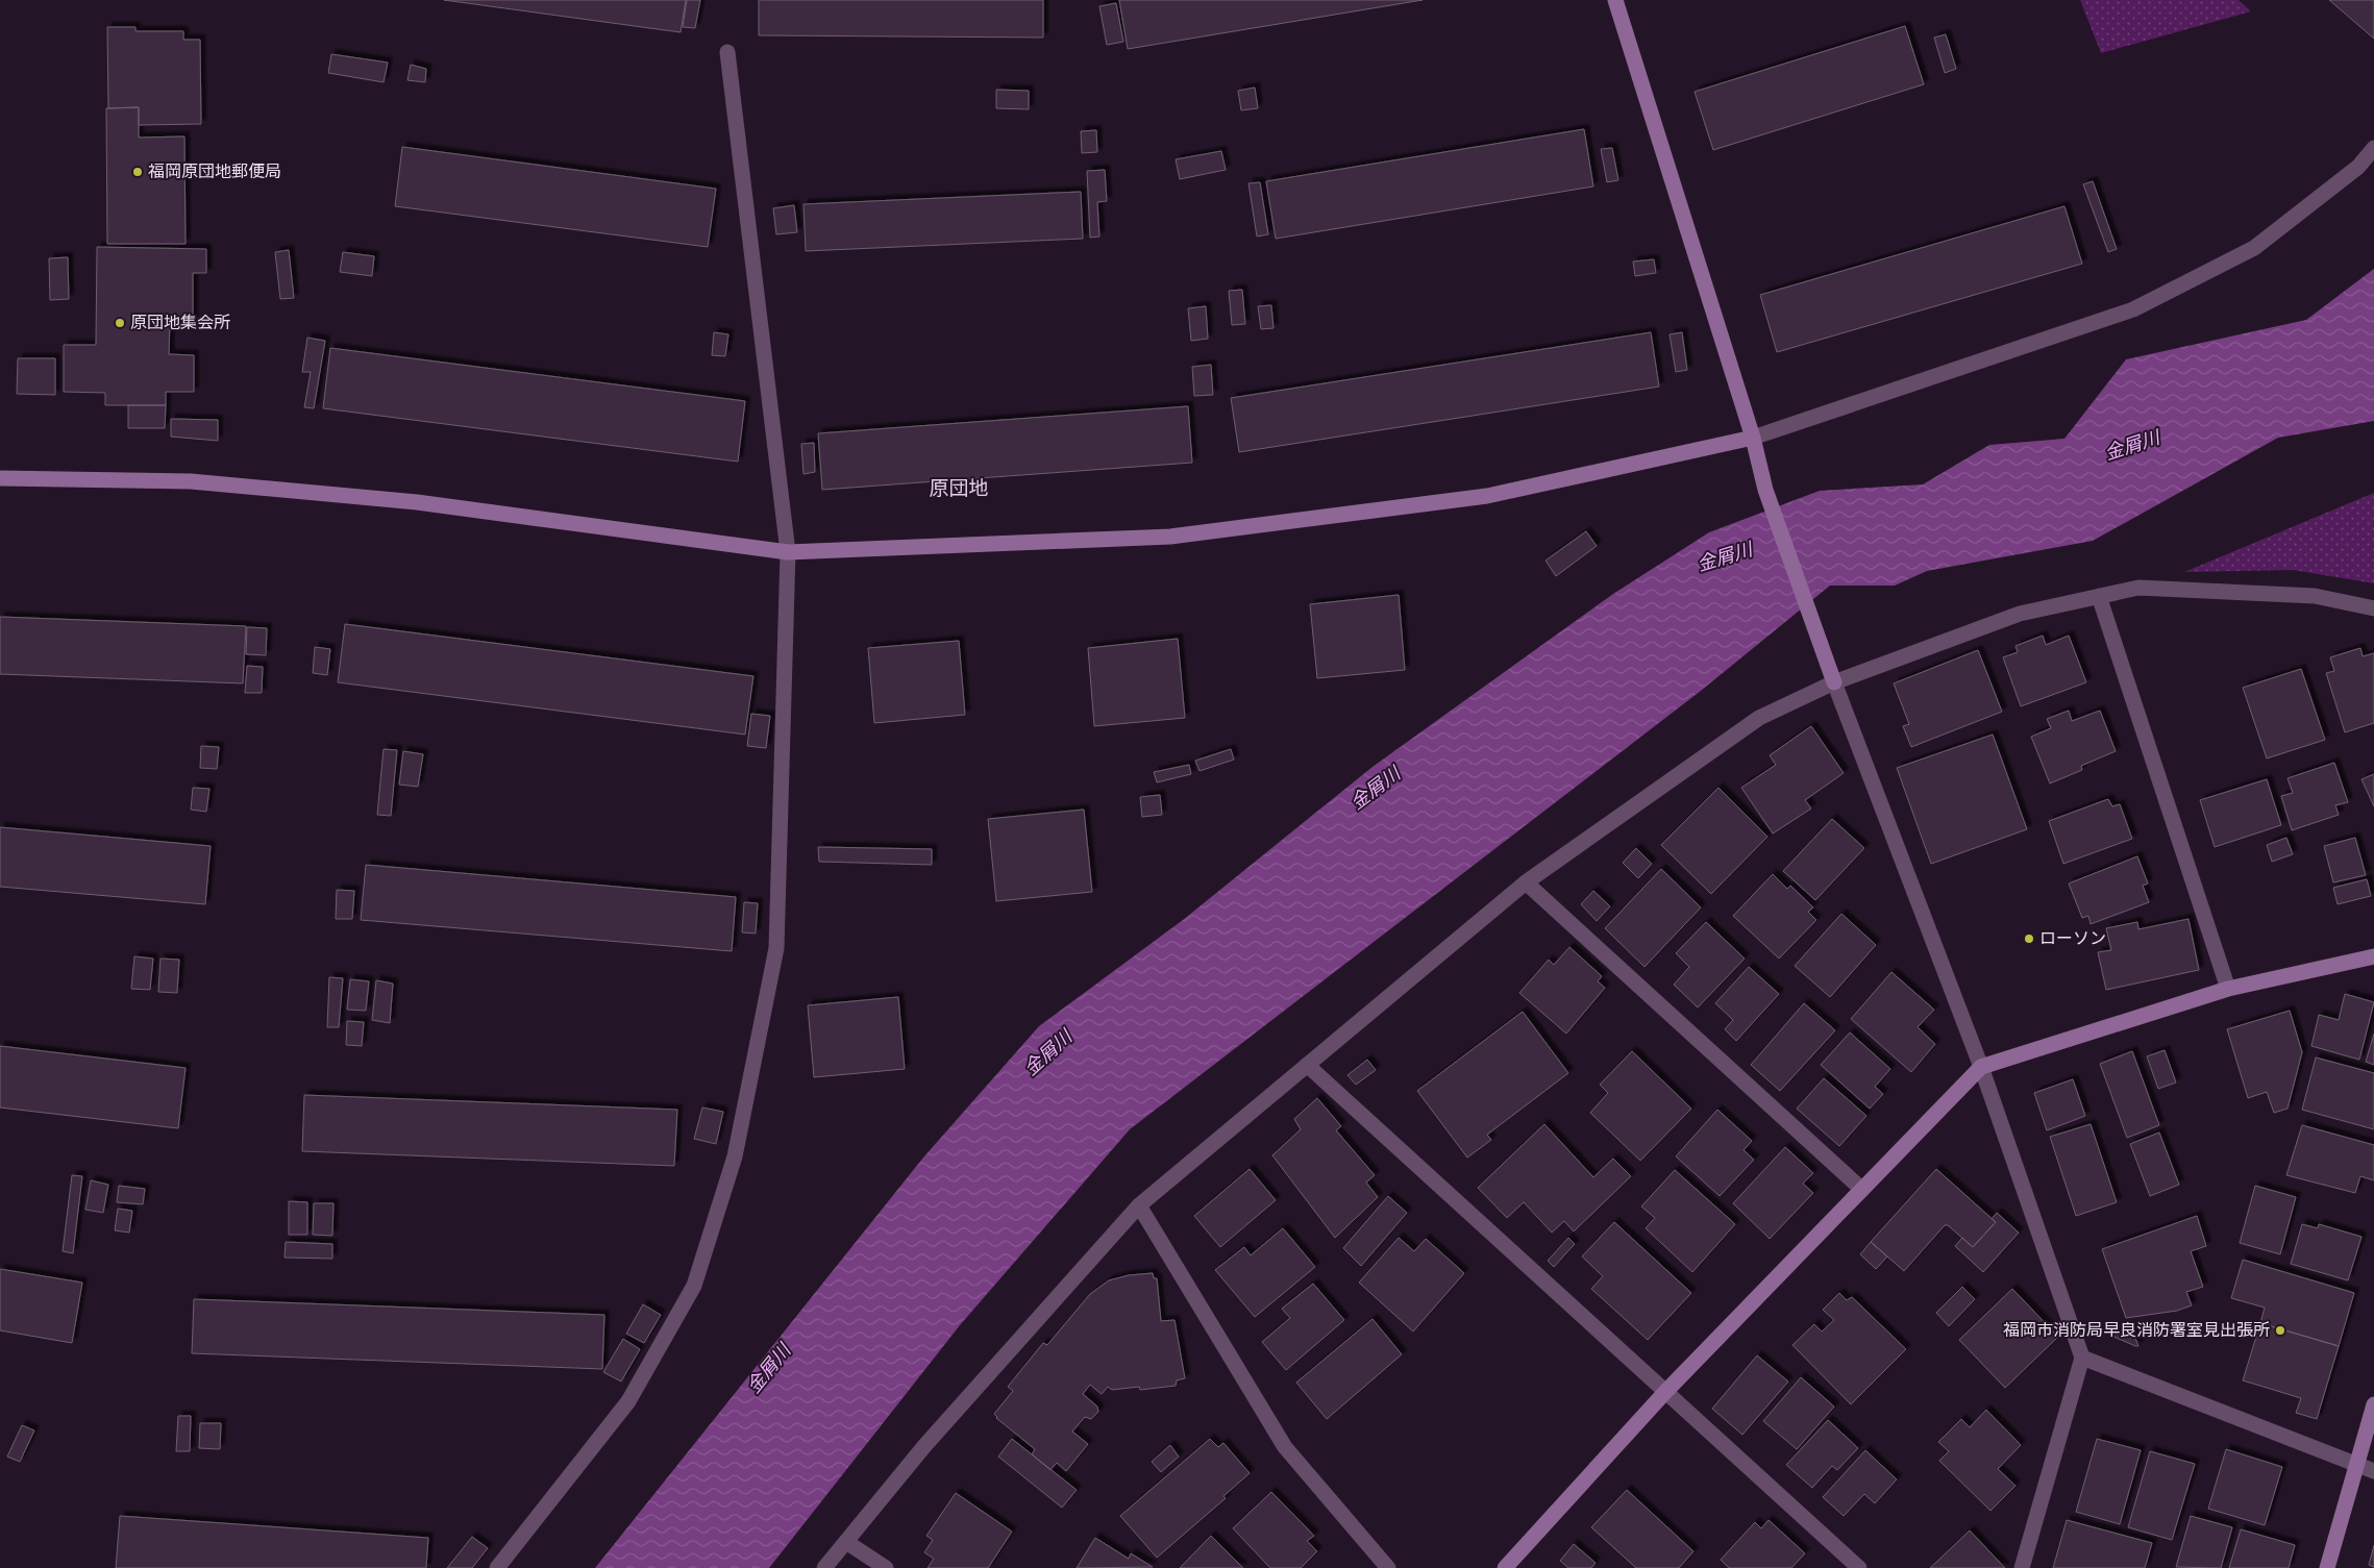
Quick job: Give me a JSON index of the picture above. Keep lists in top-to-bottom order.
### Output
{
  "districts": ["原団地"],
  "water": ["金屑川"],
  "places": [
    "福岡原団地郵便局",
    "原団地集会所",
    "ローソン",
    "福岡市消防局早良消防署室見出張所"
  ]
}
